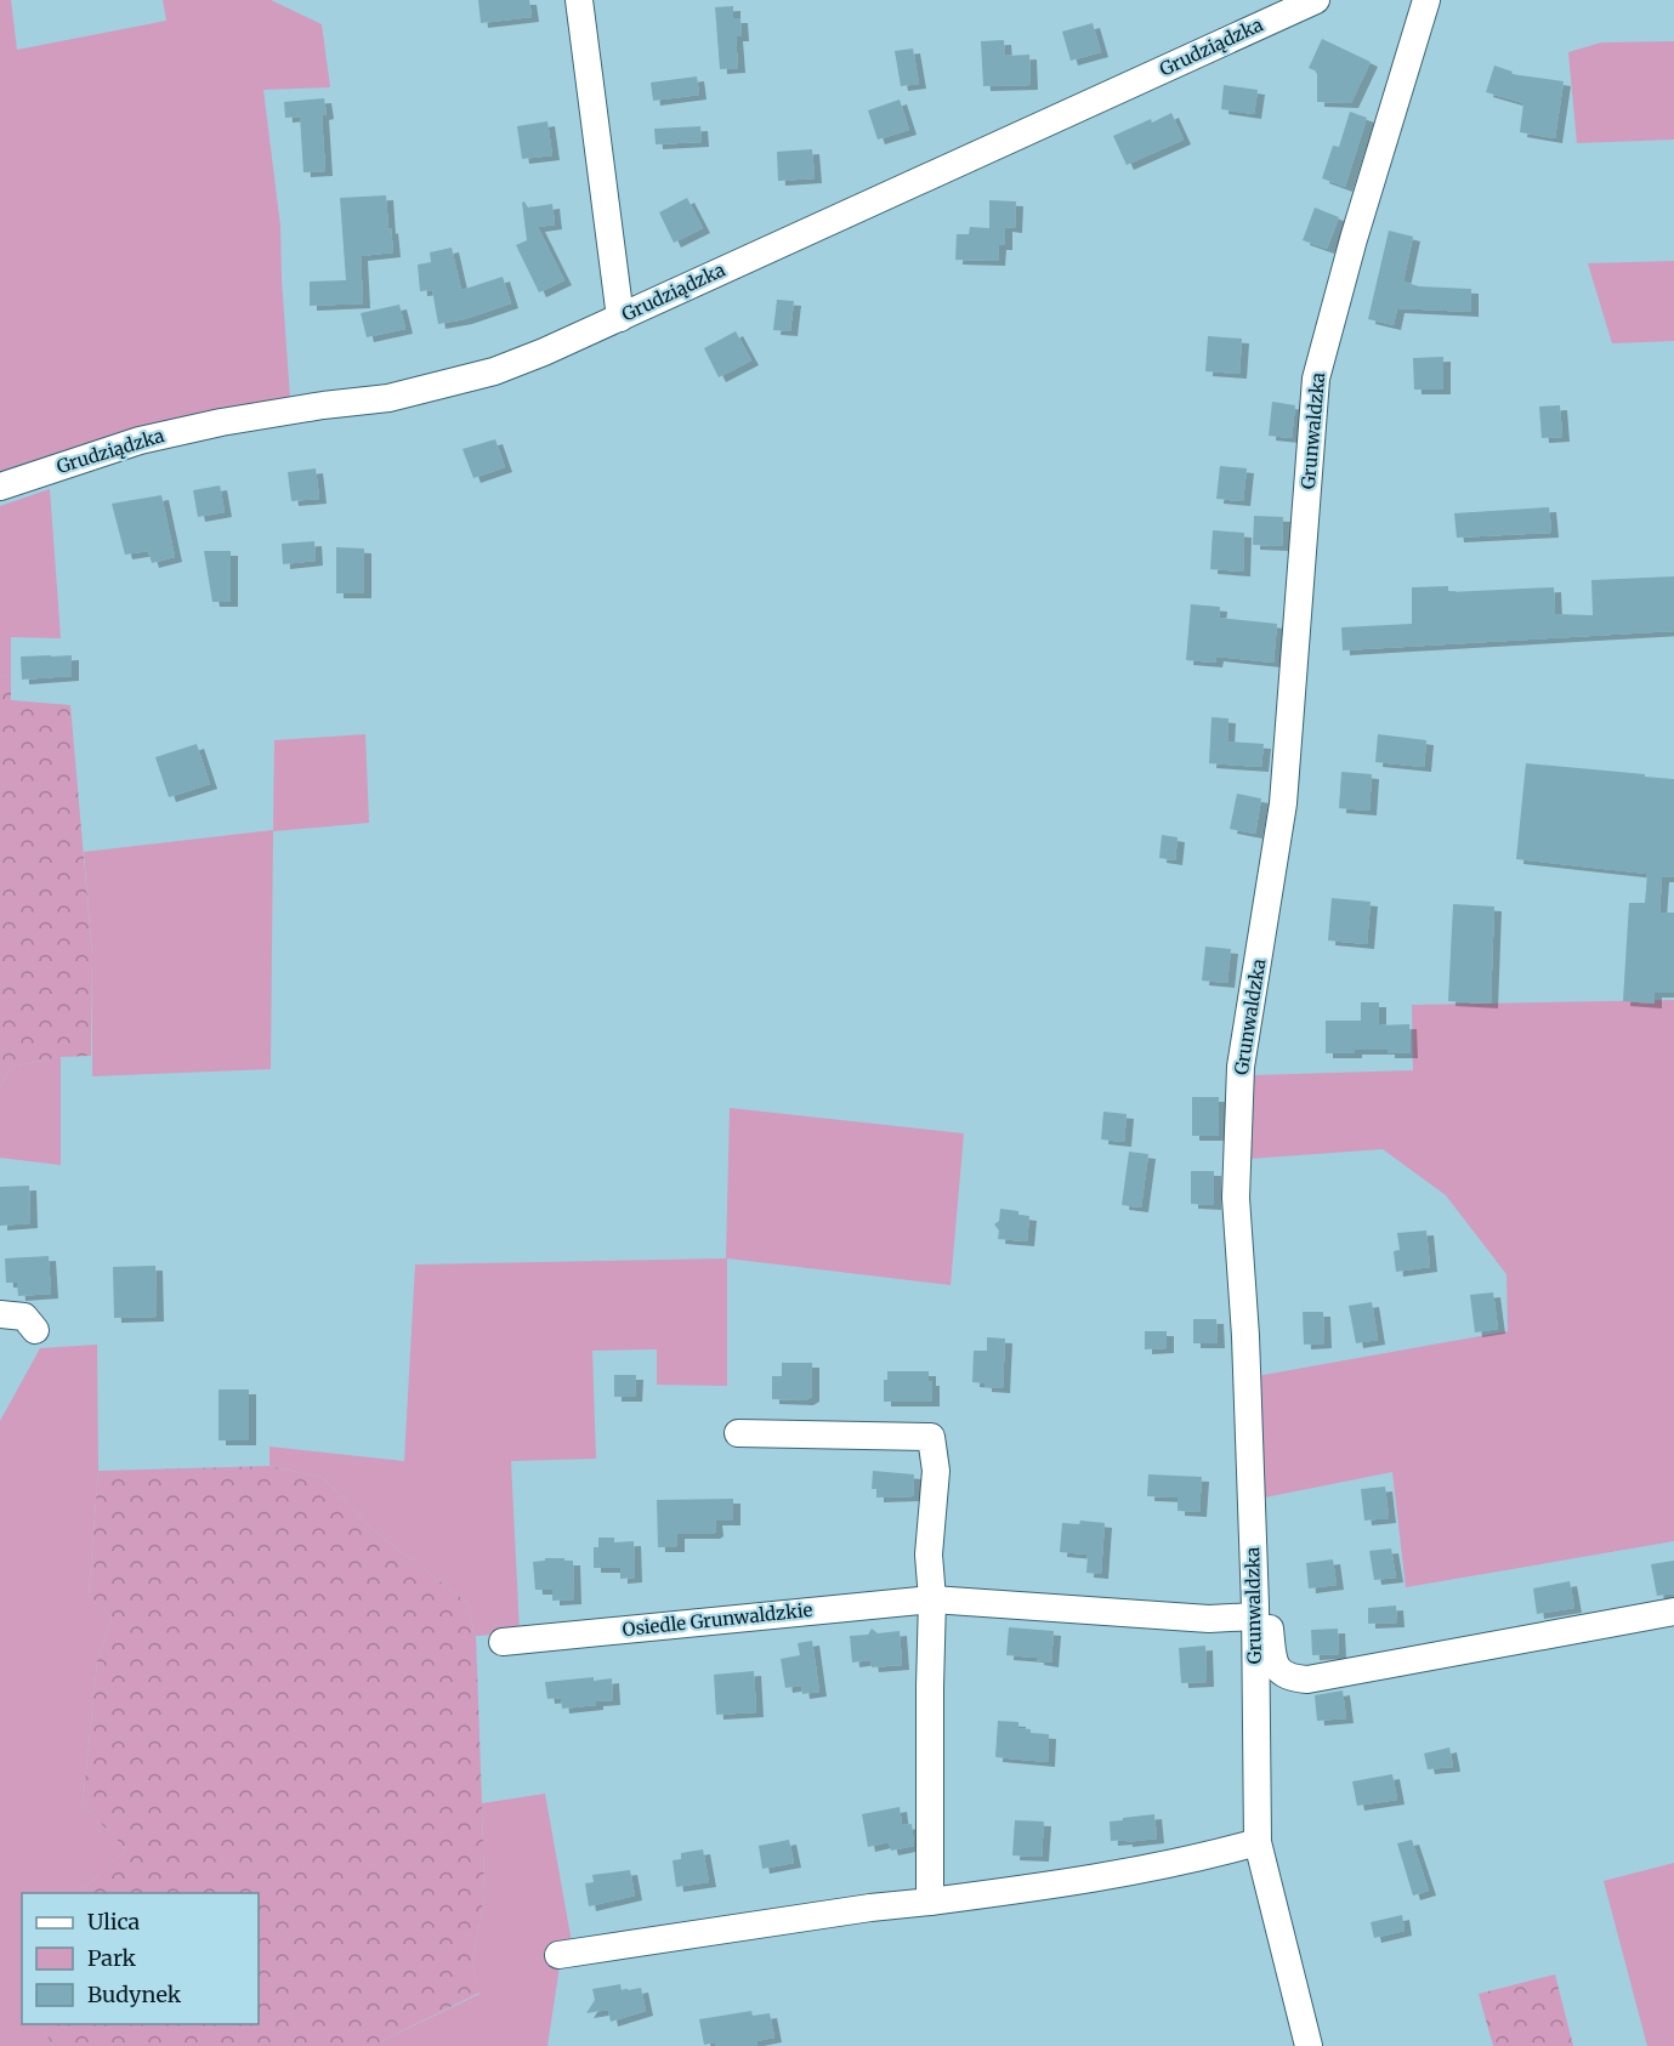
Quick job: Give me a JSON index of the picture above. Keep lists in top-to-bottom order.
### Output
{
  "streets": {
    "street": ["Grudziądzka", "Grunwaldzka", "Osiedle Grunwaldzkie"]
  },
  "crossings": [
    ["Grunwaldzka", "Osiedle Grunwaldzkie"]
  ],
  "legend": ["Ulica", "Park", "Budynek"]
}
